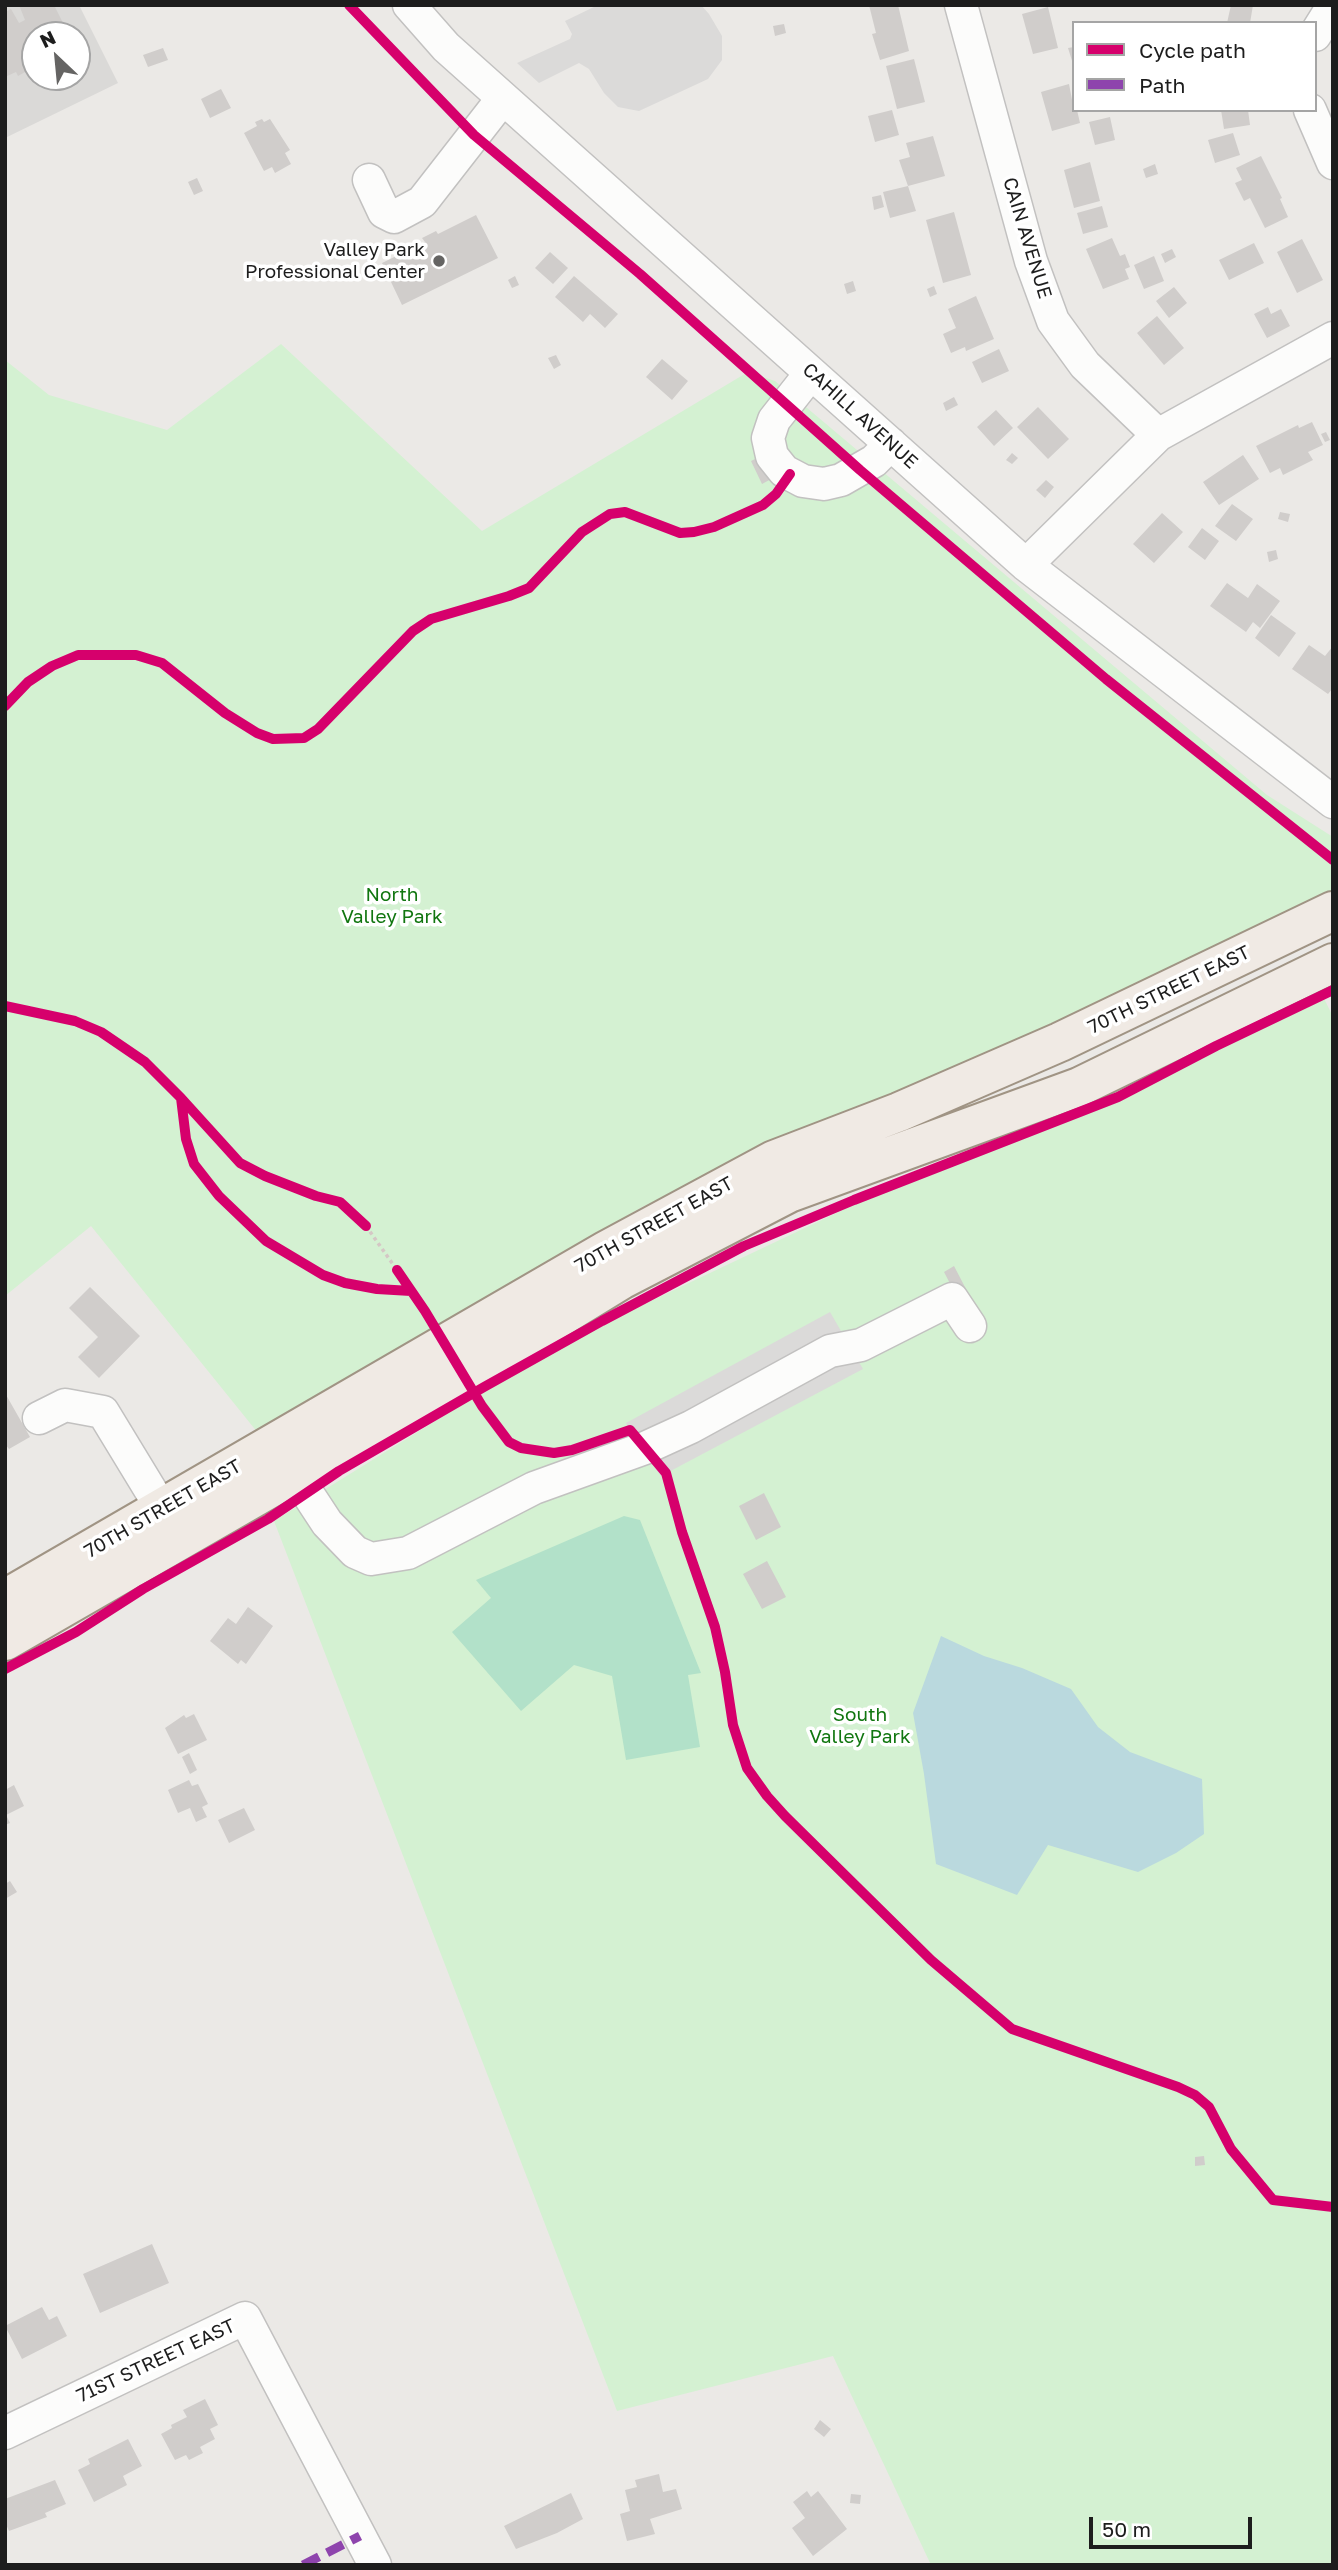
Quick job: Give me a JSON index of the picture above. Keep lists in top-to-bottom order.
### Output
{
  "streets": {
    "main road": ["70TH STREET EAST"],
    "street": ["CAIN AVENUE", "CAHILL AVENUE", "71ST STREET EAST"]
  },
  "parks": ["North Valley Park", "South Valley Park"],
  "places": ["Valley Park Professional Center"],
  "legend": ["Cycle path", "Path"],
  "scale_bar": "50 m",
  "north": "top left"
}
